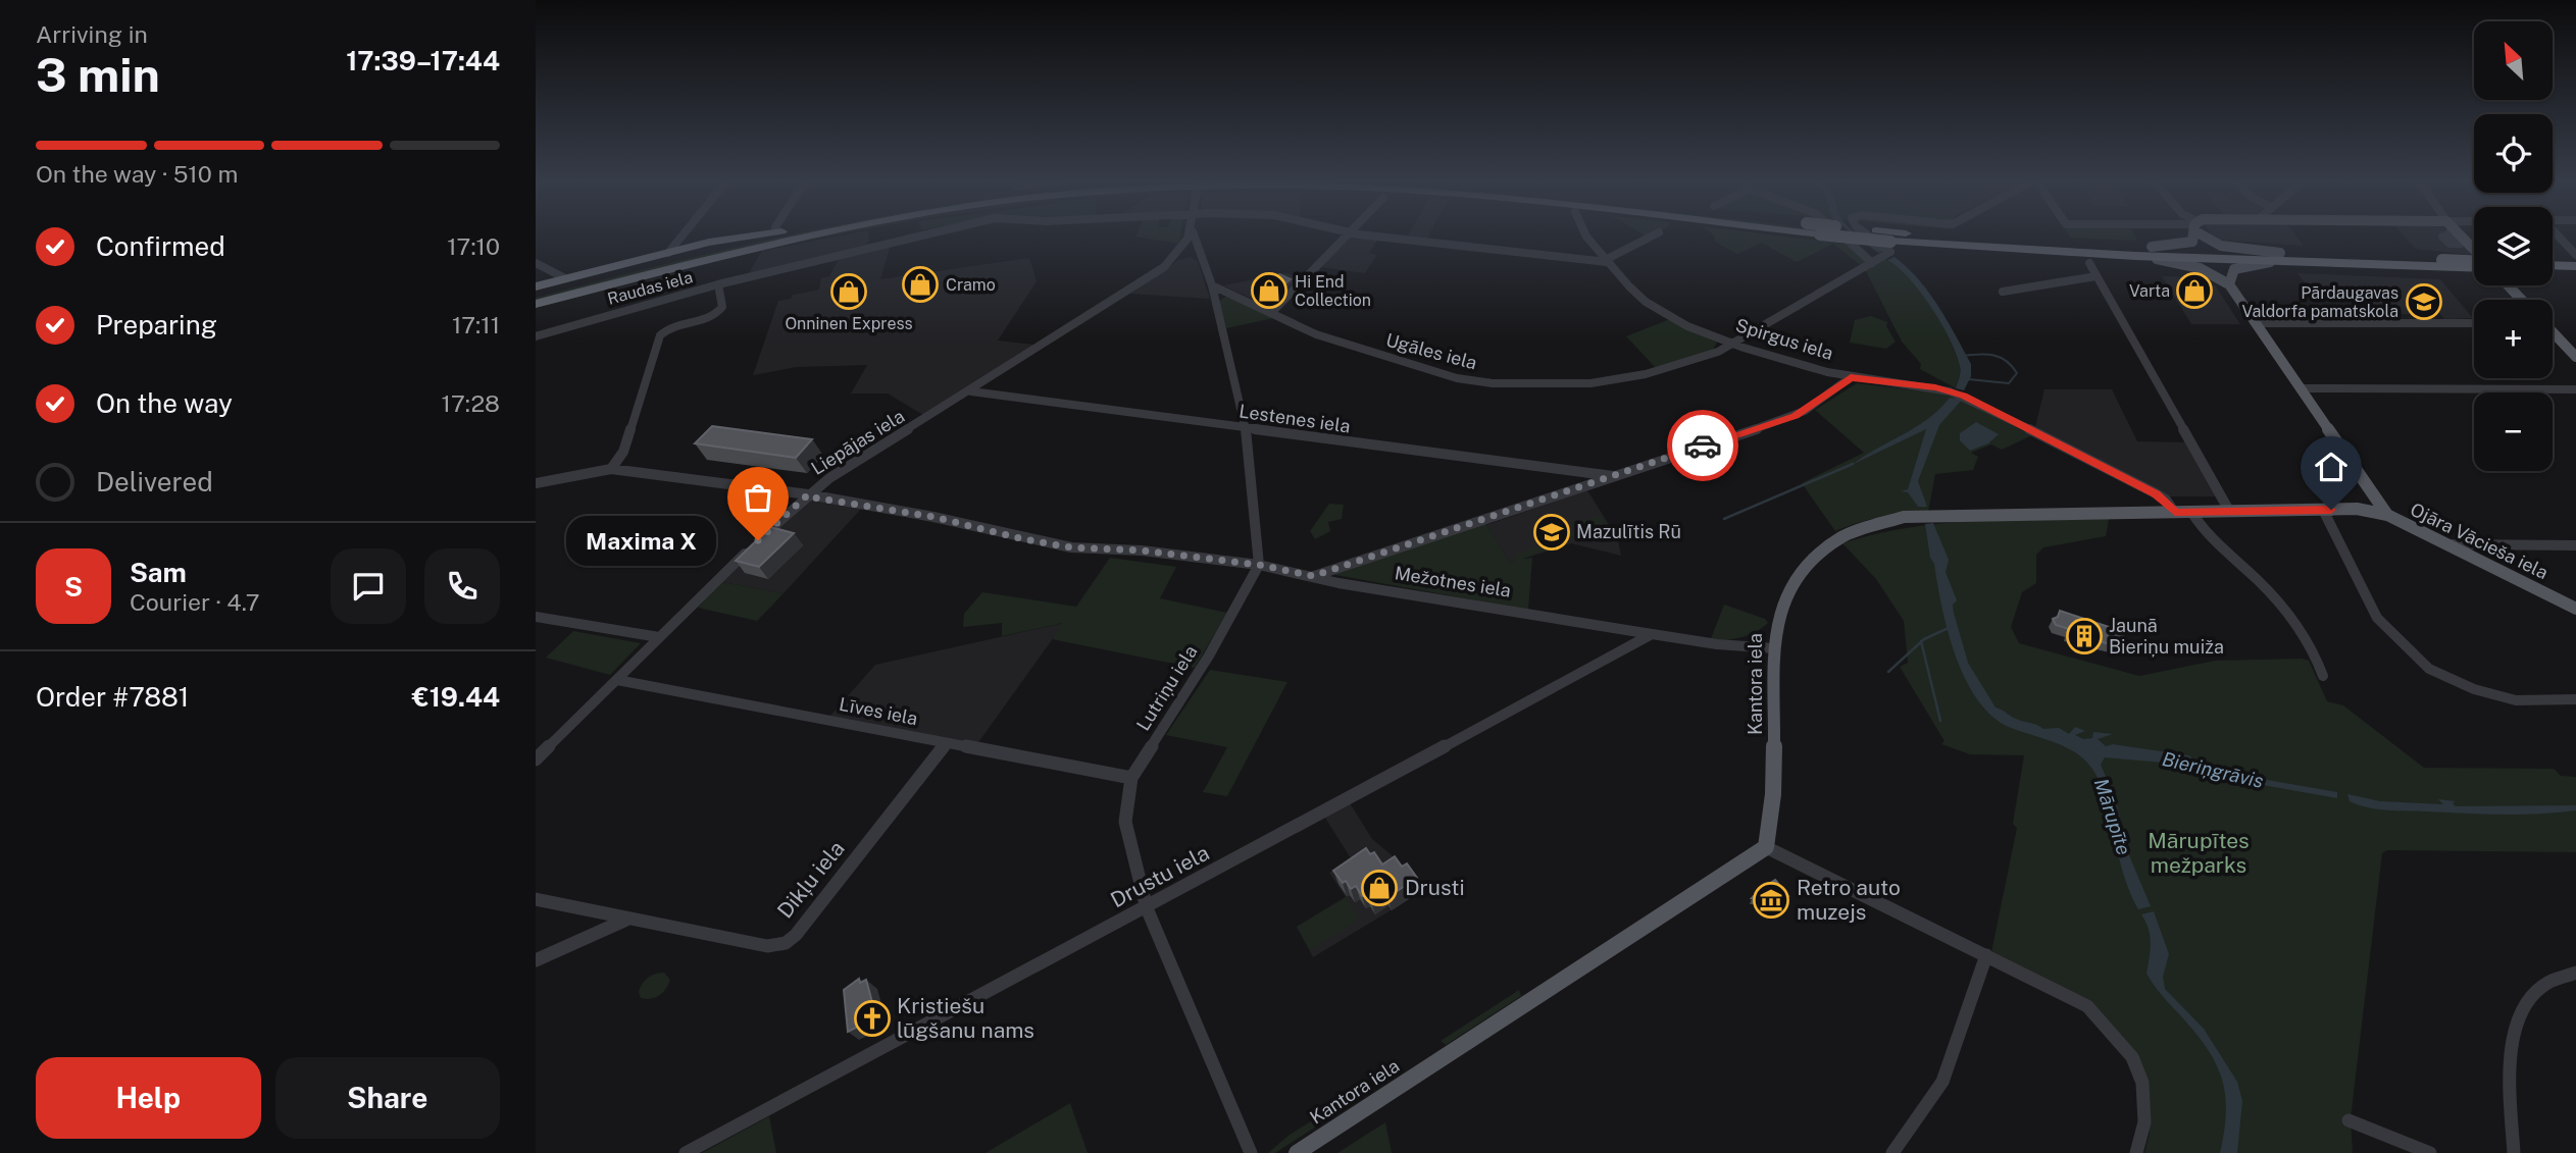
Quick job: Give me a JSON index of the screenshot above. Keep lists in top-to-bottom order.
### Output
{
  "streets": {
    "main road": ["Ojāra Vācieša iela", "Kantora iela"],
    "street": [
      "Raudas iela",
      "Spirgus iela",
      "Ugāles iela",
      "Lestenes iela",
      "Liepājas iela",
      "Mežotnes iela",
      "Lutriņu iela",
      "Līves iela",
      "Drustu iela",
      "Dikļu iela"
    ]
  },
  "crossings": [
    ["Raudas iela", "Spirgus iela"],
    ["Spirgus iela", "Ugāles iela"],
    ["Spirgus iela", "Kantora iela"],
    ["Lestenes iela", "Liepājas iela"],
    ["Liepājas iela", "Mežotnes iela"],
    ["Liepājas iela", "Līves iela"],
    ["Ojāra Vācieša iela", "Kantora iela"],
    ["Mežotnes iela", "Kantora iela"],
    ["Mežotnes iela", "Lutriņu iela"],
    ["Mežotnes iela", "Drustu iela"],
    ["Lutriņu iela", "Līves iela"],
    ["Lutriņu iela", "Drustu iela"],
    ["Līves iela", "Dikļu iela"]
  ],
  "water": ["Bieriņgrāvis", "Mārupīte"],
  "parks": ["Mārupītes mežparks"],
  "places": {
    "shop": [
      "Cramo",
      "Hi End Collection",
      "Varta",
      "Onninen Express",
      "Drusti"
    ],
    "school or university": ["Pārdaugavas Valdorfa pamatskola", "Mazulītis Rū"],
    "other": ["Maxima X"],
    "building": ["Jaunā Bieriņu muiža"],
    "museum": ["Retro auto muzejs"],
    "church": ["Kristiešu lūgšanu nams"]
  },
  "north": "top left",
  "page": {
    "heading": ["3 min", "Arriving in", "17:39–17:44"],
    "panel": [
      "Sam",
      "Courier · 4.7",
      "Order #7881",
      "€19.44"
    ],
    "map_buttons": ["+", "−"],
    "bar": "On the way · 510 m",
    "list": [
      ["Confirmed", "17:10"],
      ["Preparing", "17:11"],
      ["On the way", "17:28"],
      "Delivered"
    ],
    "bubble": "Maxima X",
    "round": "S",
    "buttons": ["Help", "Share"]
  }
}
